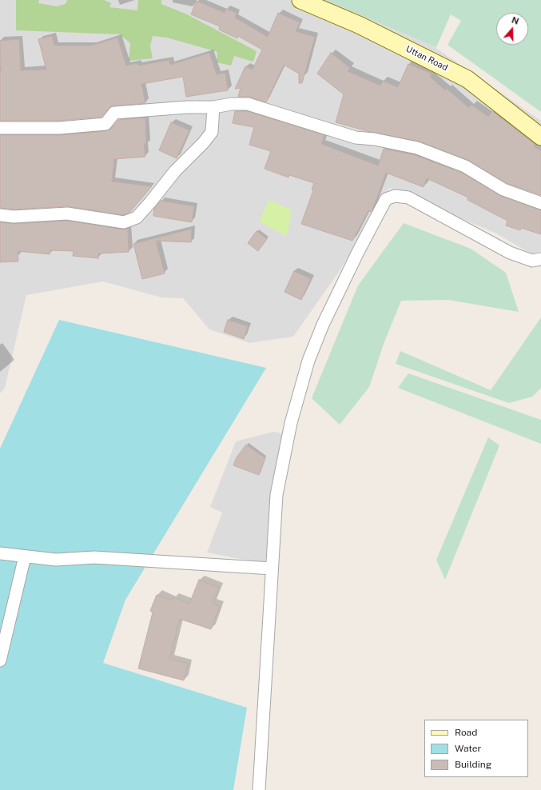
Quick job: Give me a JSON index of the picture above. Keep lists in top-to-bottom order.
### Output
{
  "streets": {
    "main road": ["Uttan Road"]
  },
  "legend": ["Road", "Water", "Building"],
  "north": "top"
}
